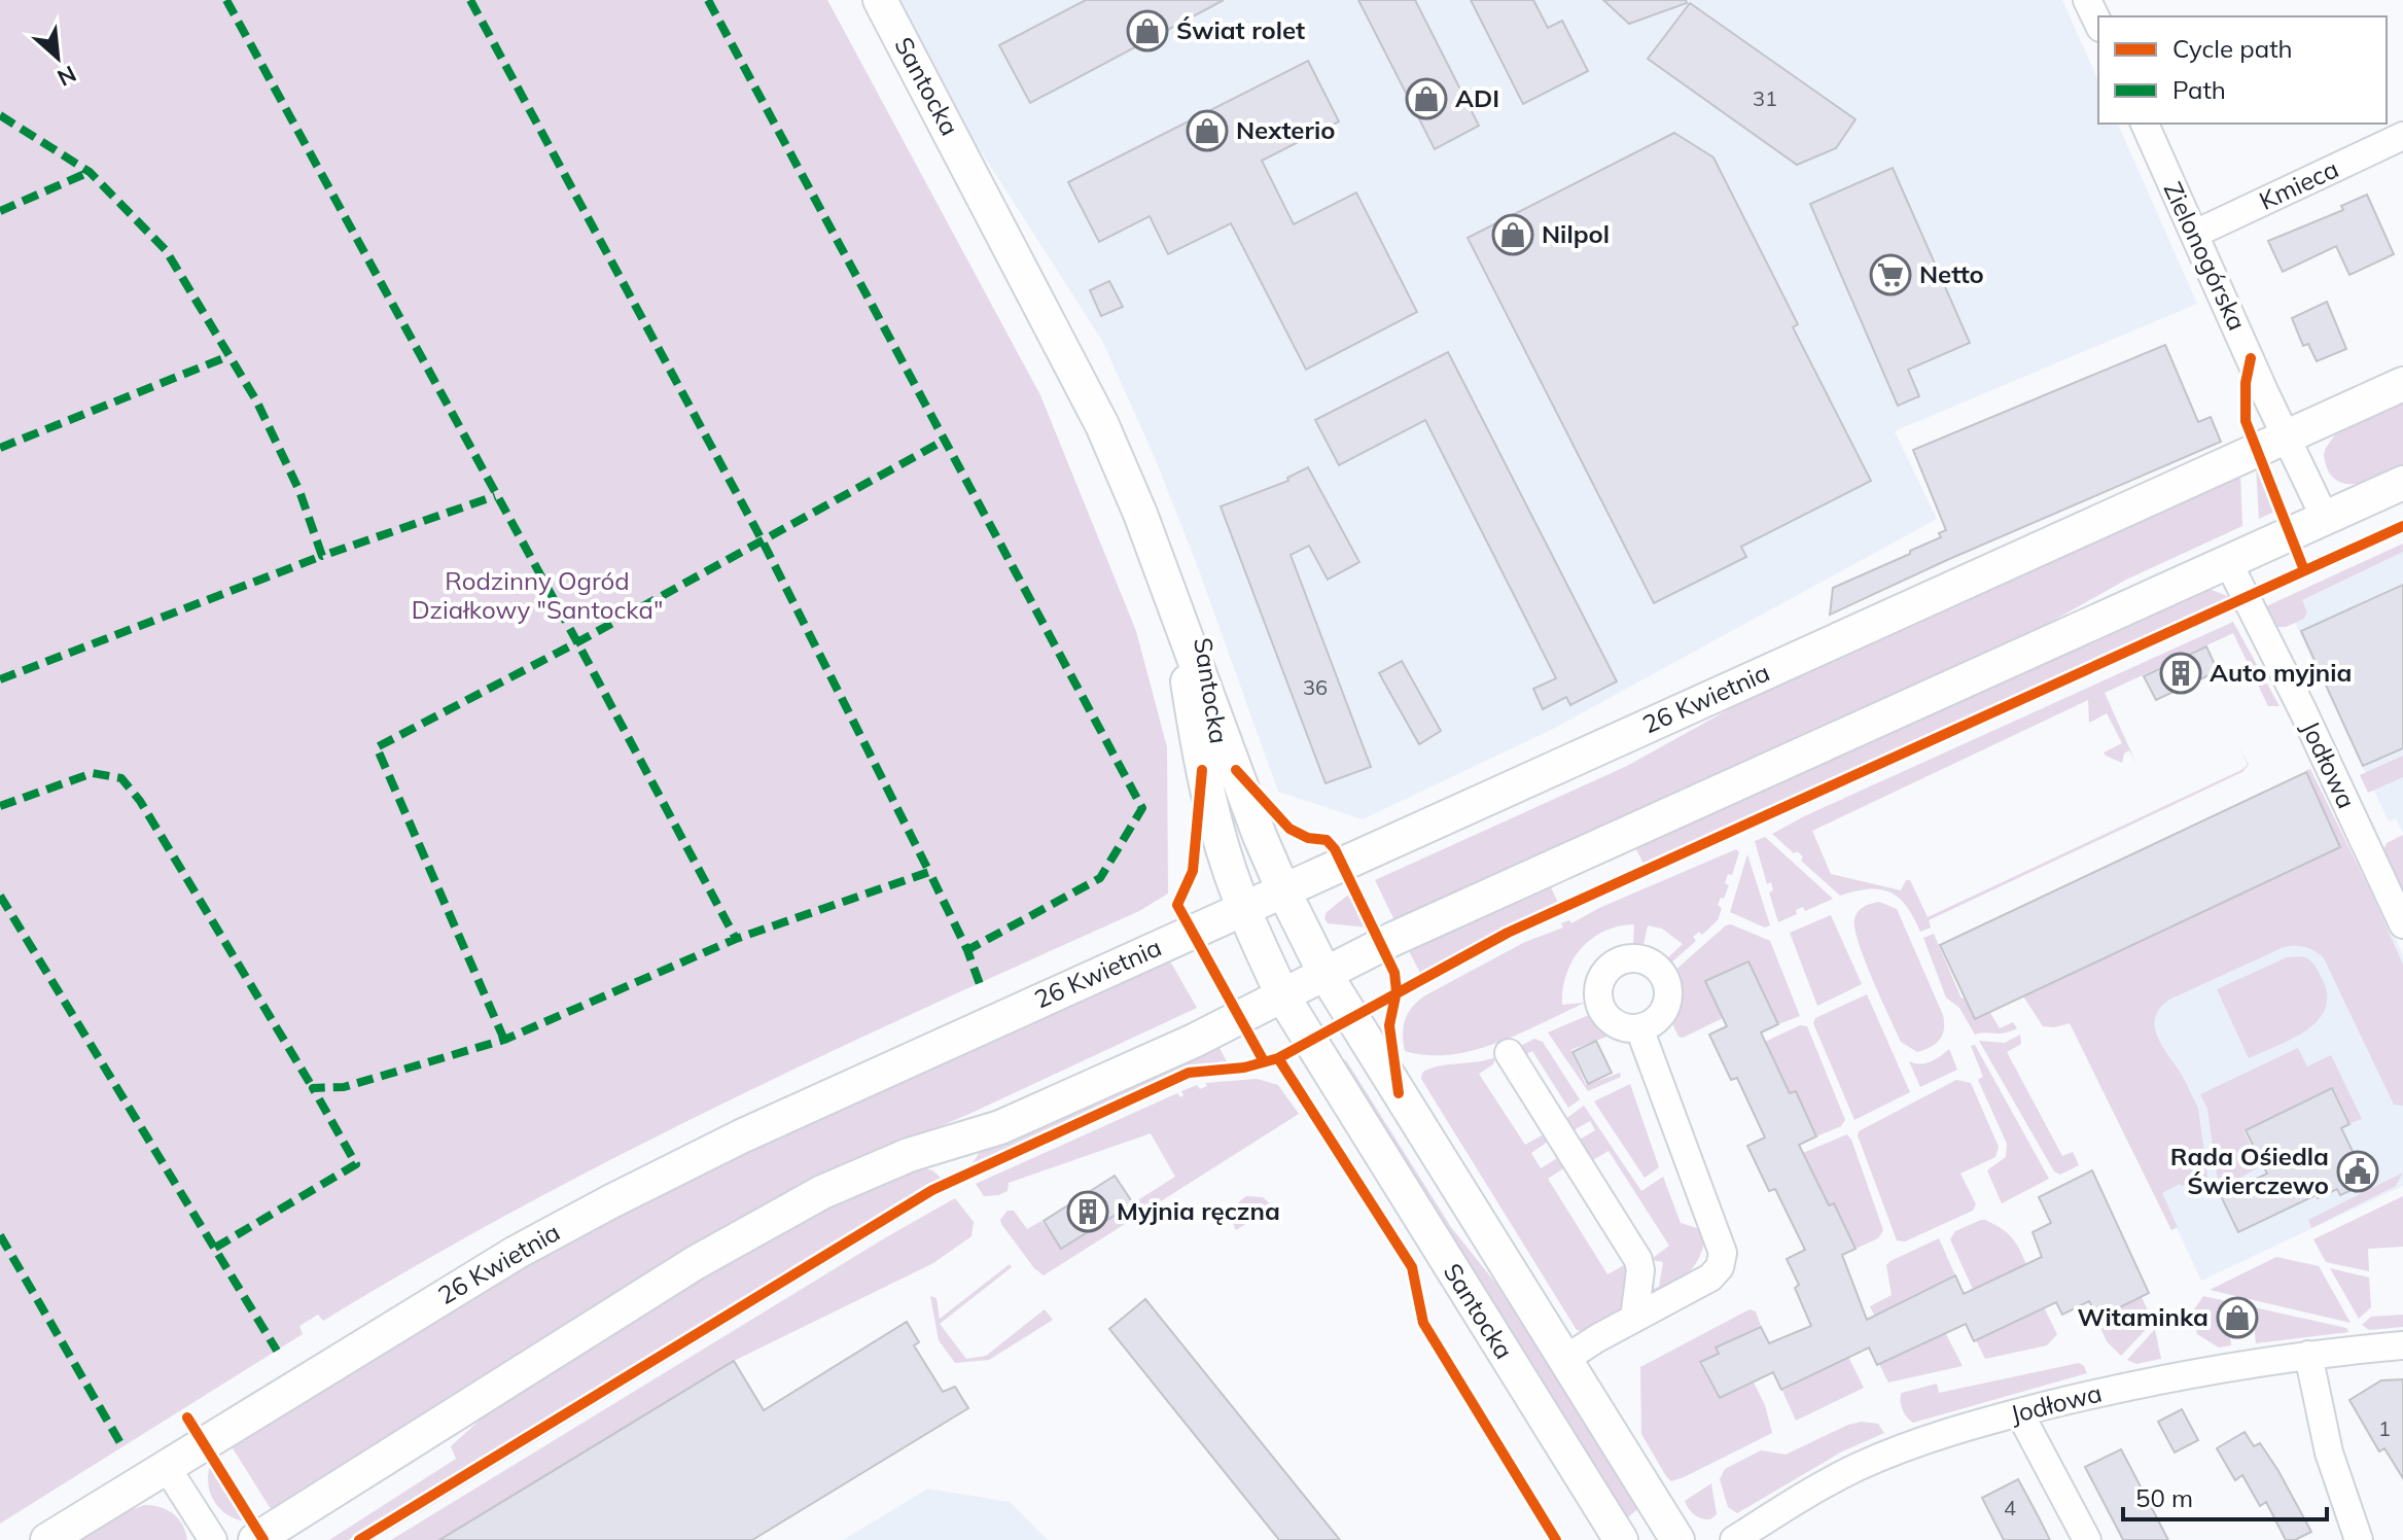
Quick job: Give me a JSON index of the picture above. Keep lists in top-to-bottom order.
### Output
{
  "streets": {
    "street": [
      "Santocka",
      "Kmieca",
      "Zielonogórska",
      "26 Kwietnia",
      "Jodłowa"
    ]
  },
  "crossings": [
    ["Santocka", "26 Kwietnia"],
    ["Kmieca", "Zielonogórska"],
    ["Zielonogórska", "26 Kwietnia"]
  ],
  "parks": ["Rodzinny Ogród Działkowy \"Santocka\""],
  "places": {
    "shop": [
      "Świat rolet",
      "ADI",
      "Nexterio",
      "Nilpol",
      "Witaminka"
    ],
    "supermarket": ["Netto"],
    "building": ["Auto myjnia", "Myjnia ręczna"],
    "public building": ["Rada Ośiedla Świerczewo"]
  },
  "house_numbers": [
    "31",
    "36",
    "1",
    "4"
  ],
  "legend": ["Cycle path", "Path"],
  "scale_bar": "50 m",
  "north": "bottom right"
}
